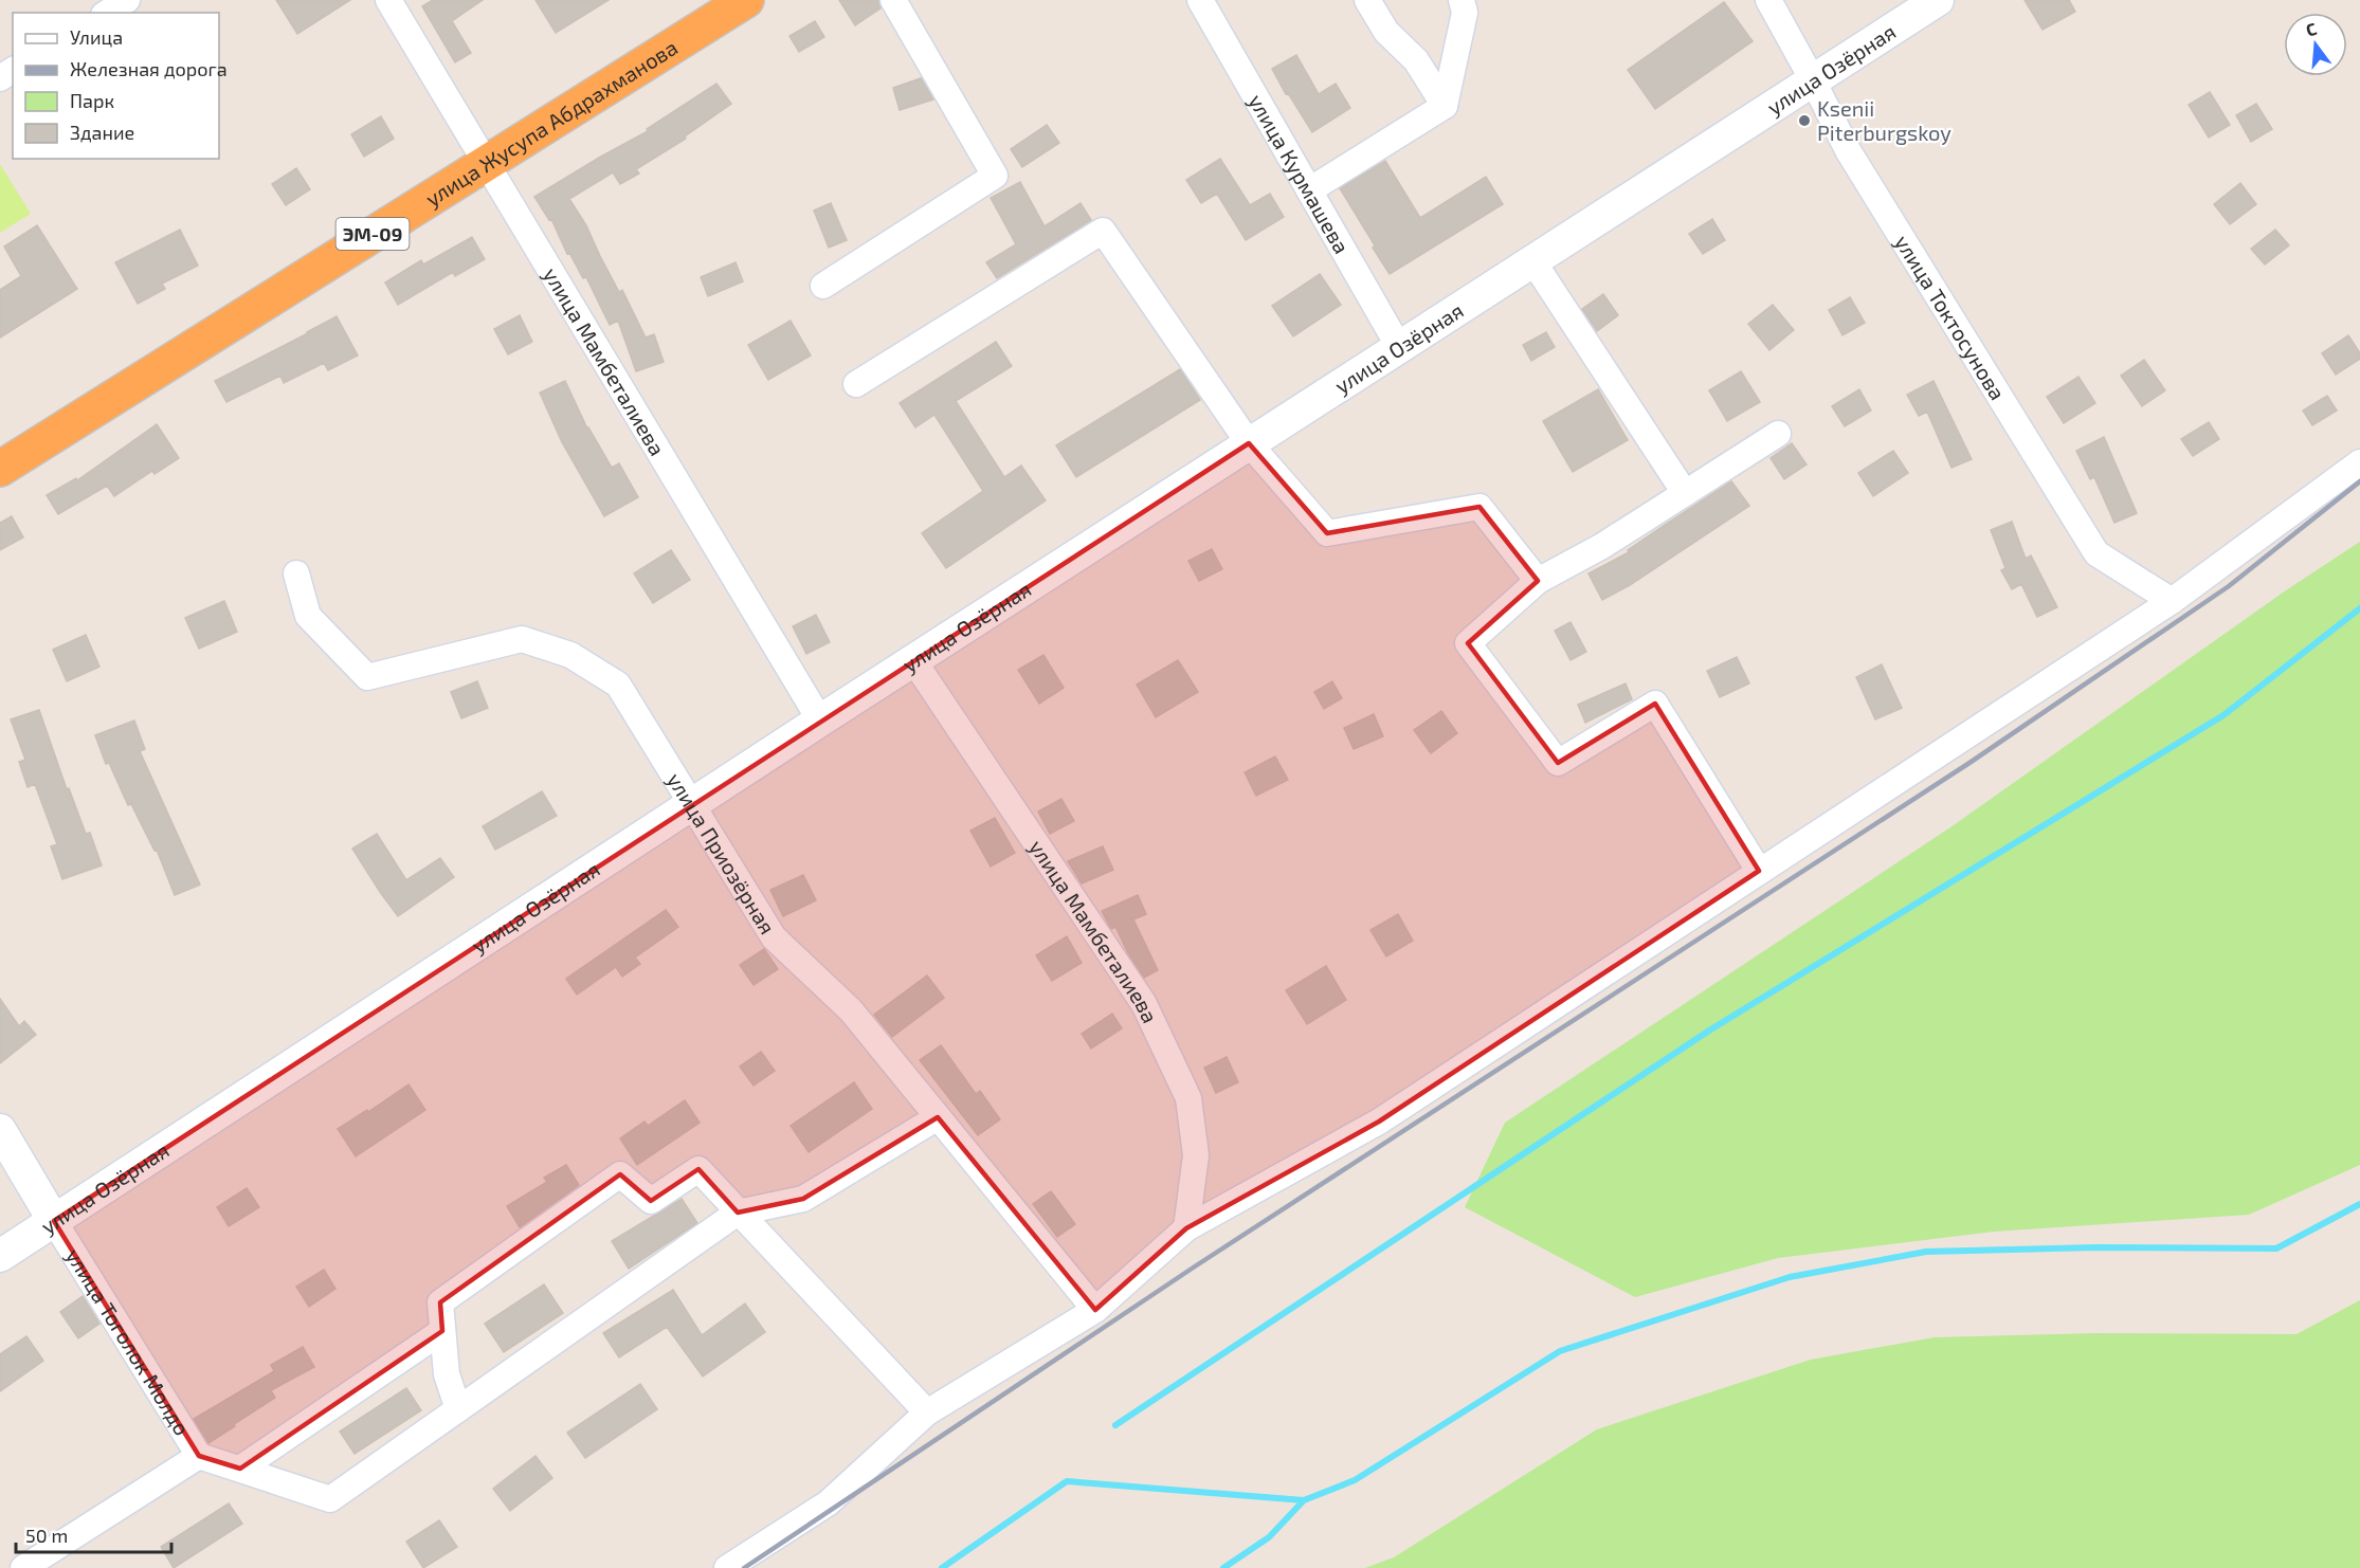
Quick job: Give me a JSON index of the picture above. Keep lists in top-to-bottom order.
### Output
{
  "streets": {
    "highway": ["улица Жусупа Абдрахманова", "ЭМ-09"],
    "street": [
      "улица Озёрная",
      "улица Курмашева",
      "улица Токтосунова",
      "улица Мамбеталиева",
      "улица Приозёрная",
      "улица Тоголок Молдо"
    ]
  },
  "crossings": [
    ["улица Озёрная", "улица Курмашева"],
    ["улица Озёрная", "улица Токтосунова"],
    ["улица Озёрная", "улица Мамбеталиева"],
    ["улица Озёрная", "улица Приозёрная"],
    ["улица Озёрная", "улица Тоголок Молдо"],
    ["улица Жусупа Абдрахманова", "улица Мамбеталиева"]
  ],
  "places": ["Ksenii Piterburgskoy"],
  "legend": [
    "Улица",
    "Железная дорога",
    "Парк",
    "Здание"
  ],
  "scale_bar": "50 m",
  "north": "top"
}
